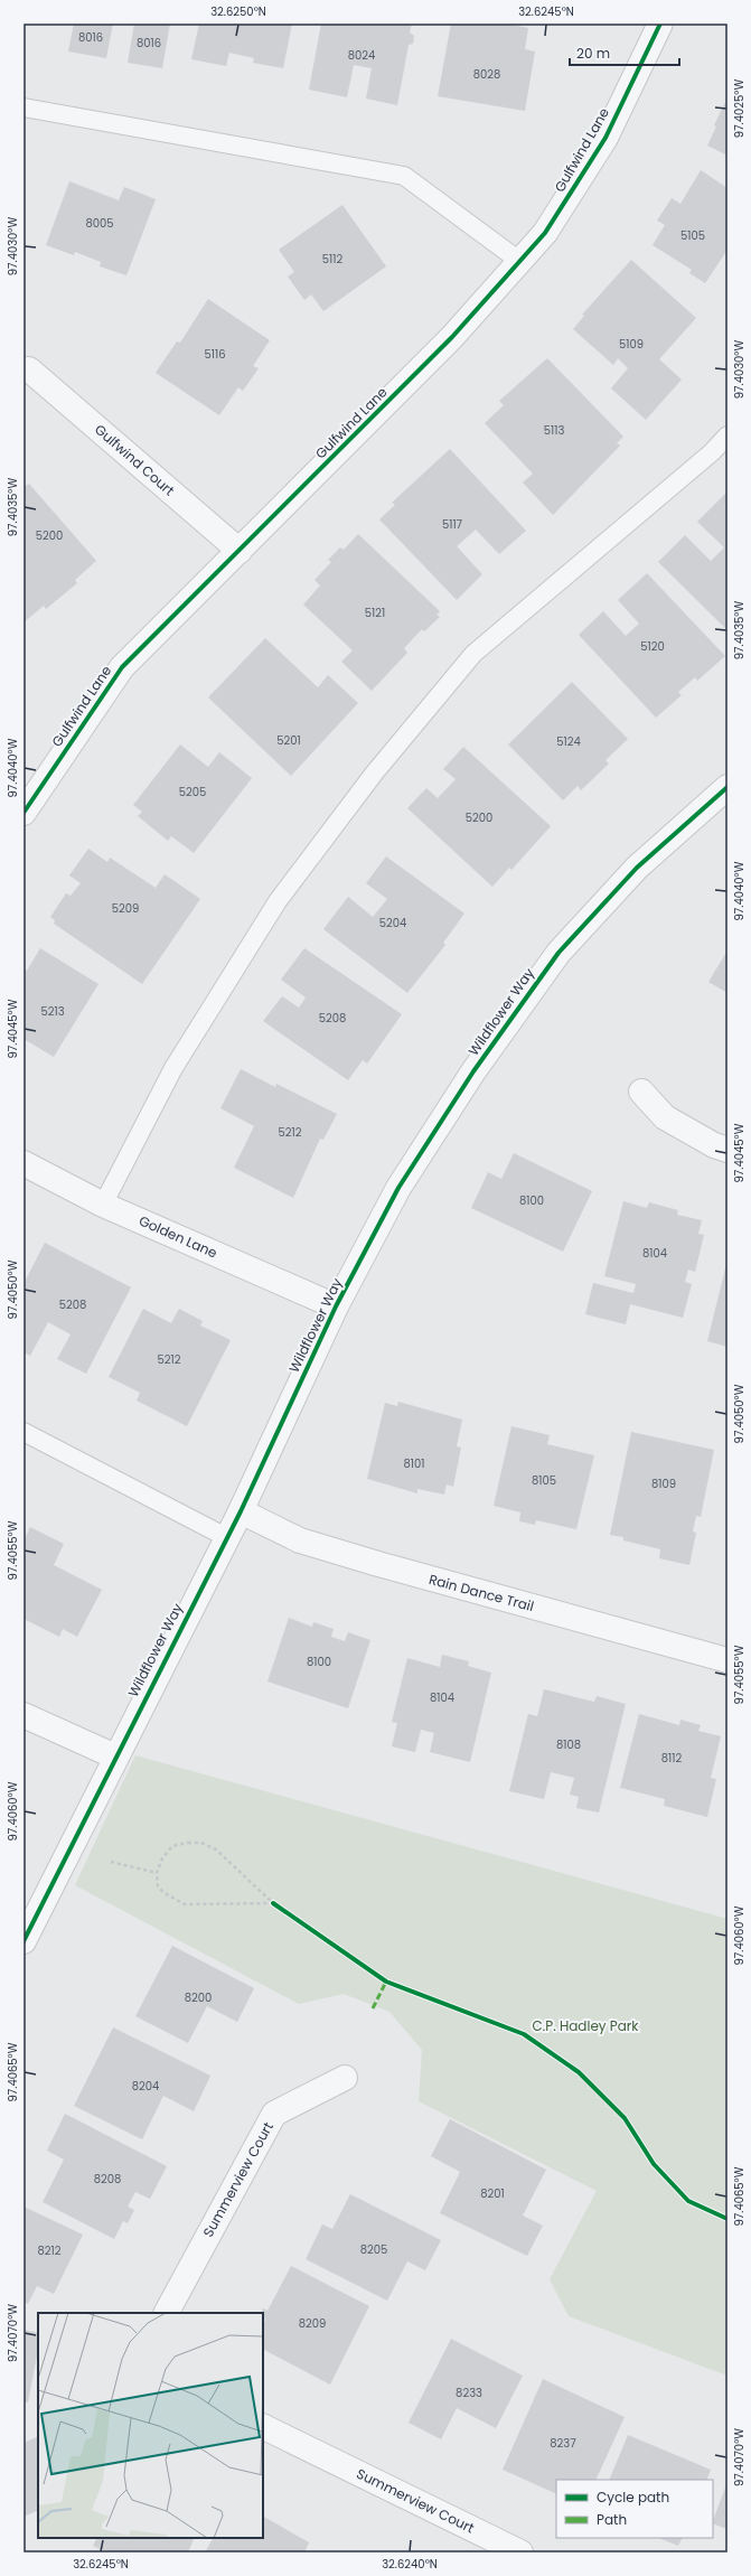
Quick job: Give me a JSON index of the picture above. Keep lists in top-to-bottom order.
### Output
{
  "streets": {
    "street": [
      "Gulfwind Lane",
      "Gulfwind Court",
      "Wildflower Way",
      "Golden Lane",
      "Rain Dance Trail",
      "Summerview Court"
    ]
  },
  "crossings": [
    ["Gulfwind Lane", "Gulfwind Court"],
    ["Wildflower Way", "Golden Lane"],
    ["Wildflower Way", "Rain Dance Trail"]
  ],
  "parks": ["C.P. Hadley Park"],
  "house_numbers": [
    "8016",
    "8016",
    "8024",
    "8028",
    "8005",
    "5105",
    "5112",
    "5109",
    "5116",
    "5113",
    "5117",
    "5200",
    "5121",
    "5120",
    "5201",
    "5124",
    "5205",
    "5200",
    "5209",
    "5204",
    "5213",
    "5208",
    "5212",
    "8100",
    "8104",
    "5208",
    "5212",
    "8101",
    "8105",
    "8109",
    "8100",
    "8104",
    "8108",
    "8112",
    "8200",
    "8204",
    "8208",
    "8201",
    "8205",
    "8212",
    "8209",
    "8233",
    "8237"
  ],
  "legend": ["Cycle path", "Path"],
  "scale_bar": "20 m",
  "coordinates": [
    "32.6250°N",
    "32.6245°N",
    "97.4025°W",
    "97.4030°W",
    "97.4035°W",
    "97.4040°W",
    "97.4045°W",
    "97.4050°W",
    "97.4055°W",
    "97.4060°W",
    "97.4065°W",
    "97.4070°W",
    "32.6240°N"
  ]
}
